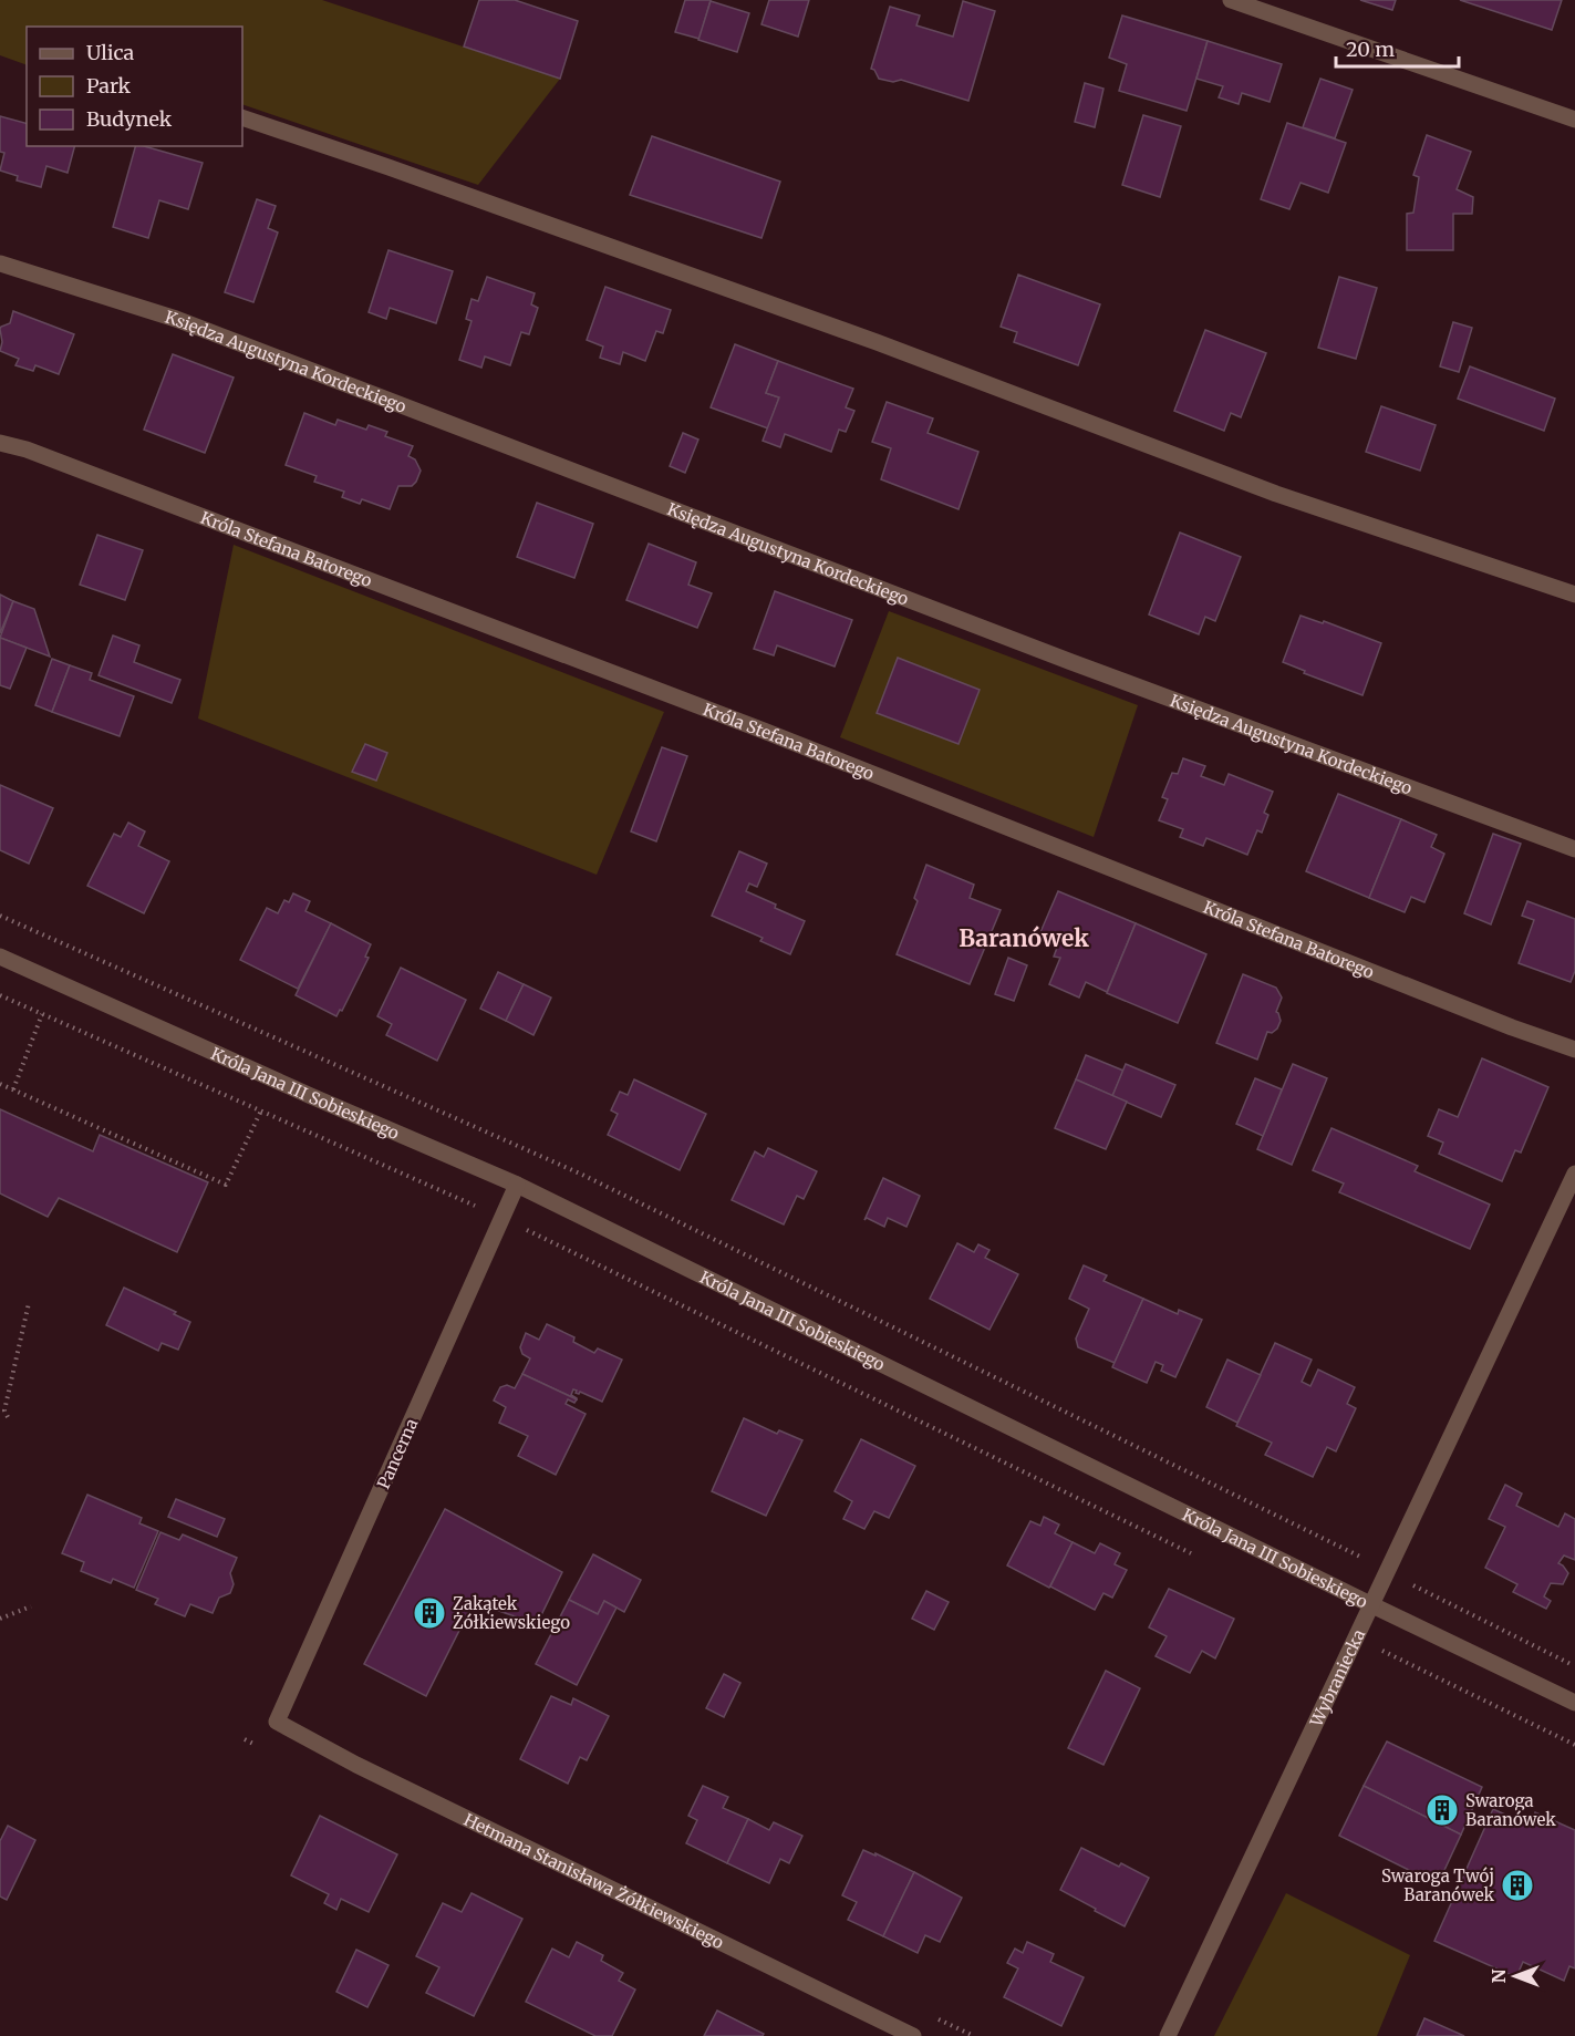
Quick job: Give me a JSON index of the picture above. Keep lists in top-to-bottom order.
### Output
{
  "streets": {
    "street": [
      "Księdza Augustyna Kordeckiego",
      "Króla Stefana Batorego",
      "Króla Jana III Sobieskiego",
      "Pancerna",
      "Wybraniecka",
      "Hetmana Stanisława Żółkiewskiego"
    ]
  },
  "crossings": [
    ["Króla Jana III Sobieskiego", "Pancerna"],
    ["Króla Jana III Sobieskiego", "Wybraniecka"],
    ["Pancerna", "Hetmana Stanisława Żółkiewskiego"]
  ],
  "districts": ["Baranówek"],
  "places": {
    "building": ["Zakątek Żółkiewskiego", "Swaroga Baranówek", "Swaroga Twój Baranówek"]
  },
  "legend": ["Ulica", "Park", "Budynek"],
  "scale_bar": "20 m",
  "north": "left"
}
